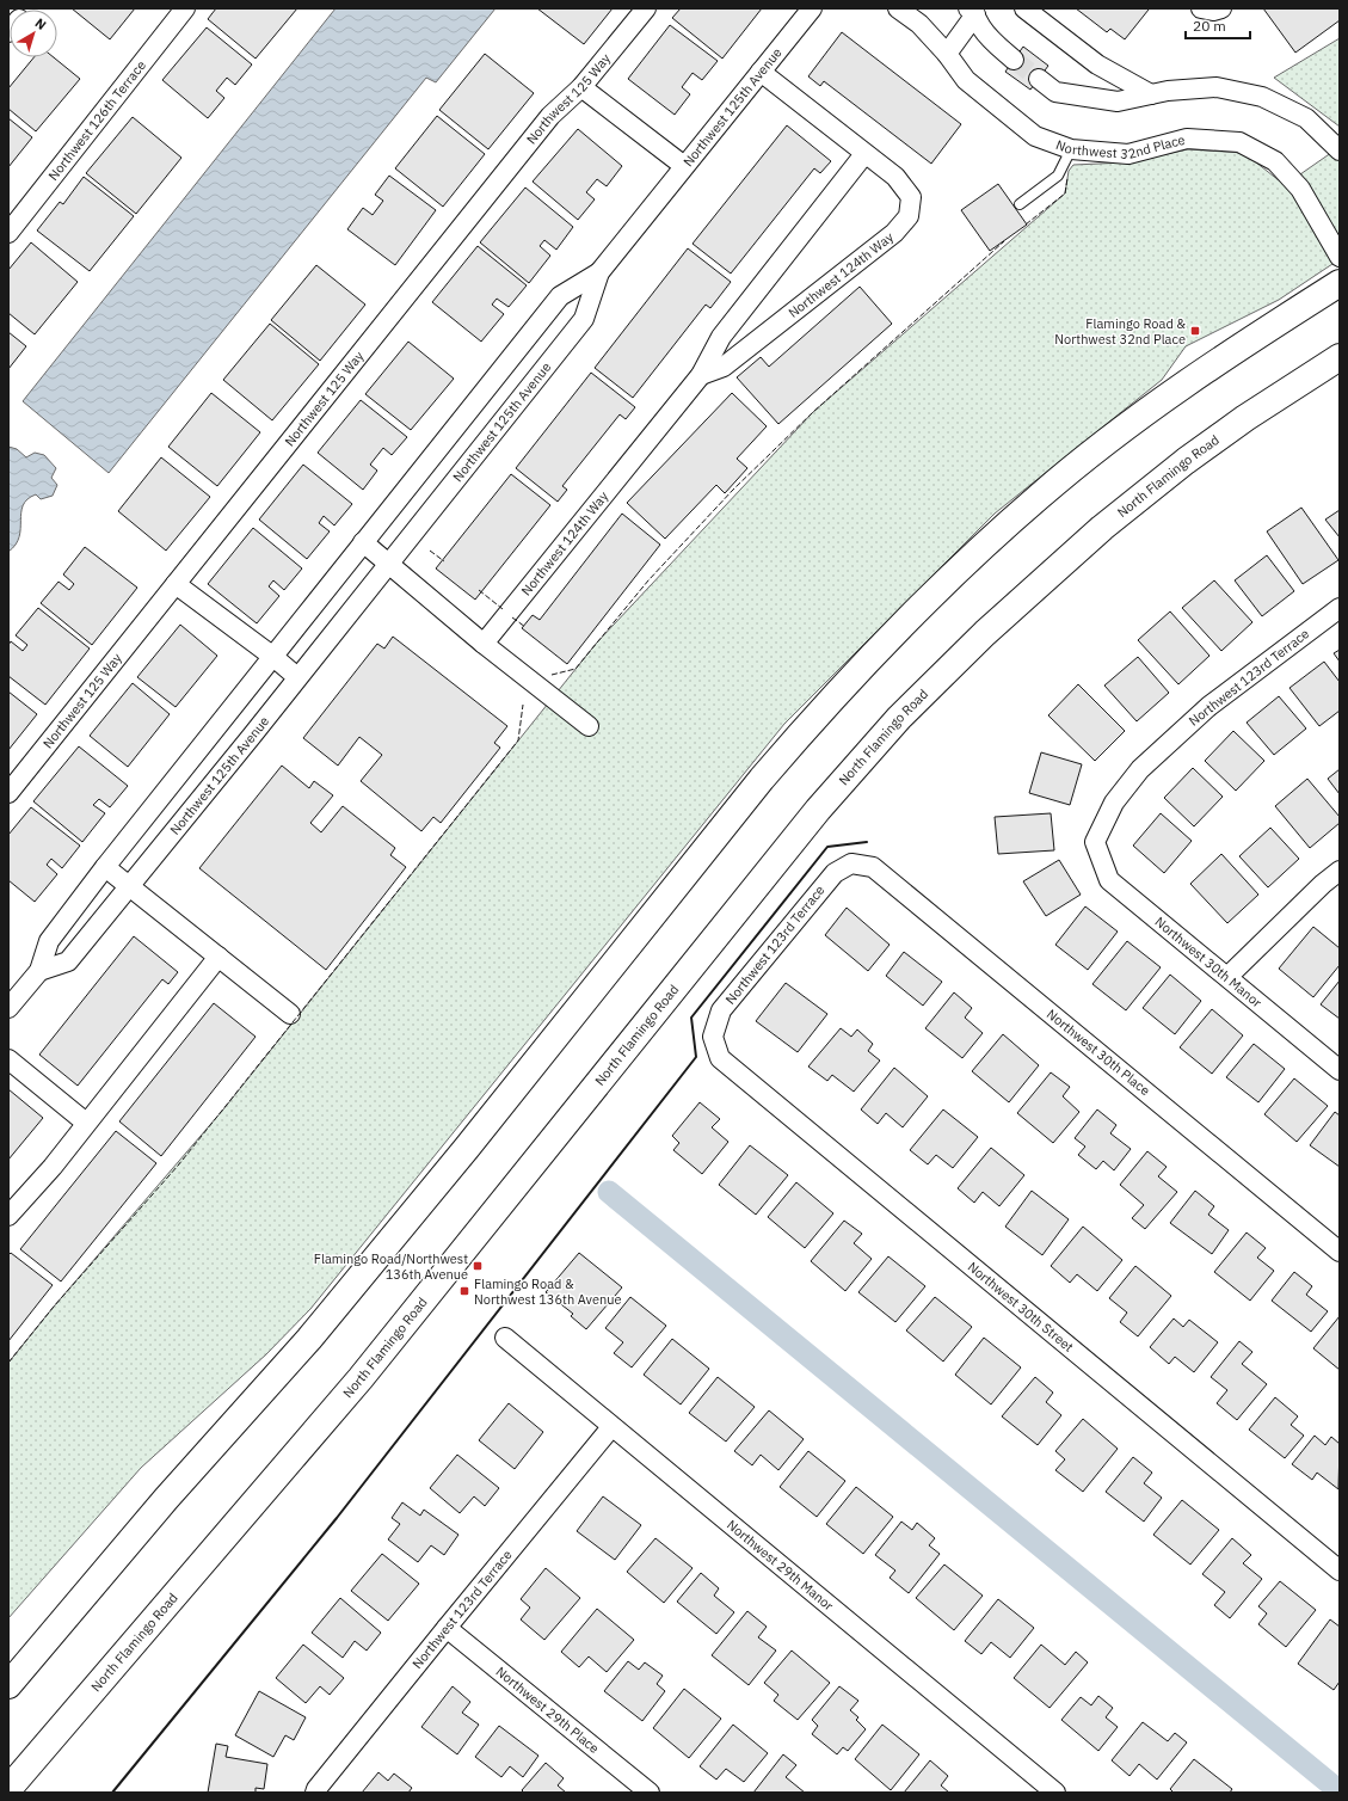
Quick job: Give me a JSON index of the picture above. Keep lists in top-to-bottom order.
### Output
{
  "streets": {
    "highway": ["North Flamingo Road"],
    "street": [
      "Northwest 125 Way",
      "Northwest 125th Avenue",
      "Northwest 126th Terrace",
      "Northwest 32nd Place",
      "Northwest 124th Way",
      "Northwest 123rd Terrace",
      "Northwest 30th Manor",
      "Northwest 30th Place",
      "Northwest 30th Street",
      "Northwest 29th Manor",
      "Northwest 29th Place"
    ]
  },
  "crossings": [
    ["Northwest 125th Avenue", "Northwest 124th Way"],
    ["Northwest 123rd Terrace", "Northwest 30th Manor"],
    ["Northwest 123rd Terrace", "Northwest 30th Place"],
    ["Northwest 123rd Terrace", "Northwest 30th Street"],
    ["Northwest 123rd Terrace", "Northwest 29th Manor"],
    ["Northwest 123rd Terrace", "Northwest 29th Place"]
  ],
  "places": {
    "transit": ["Flamingo Road & Northwest 32nd Place", "Flamingo Road/Northwest 136th Avenue", "Flamingo Road & Northwest 136th Avenue"]
  },
  "scale_bar": "20 m",
  "north": "top right"
}
